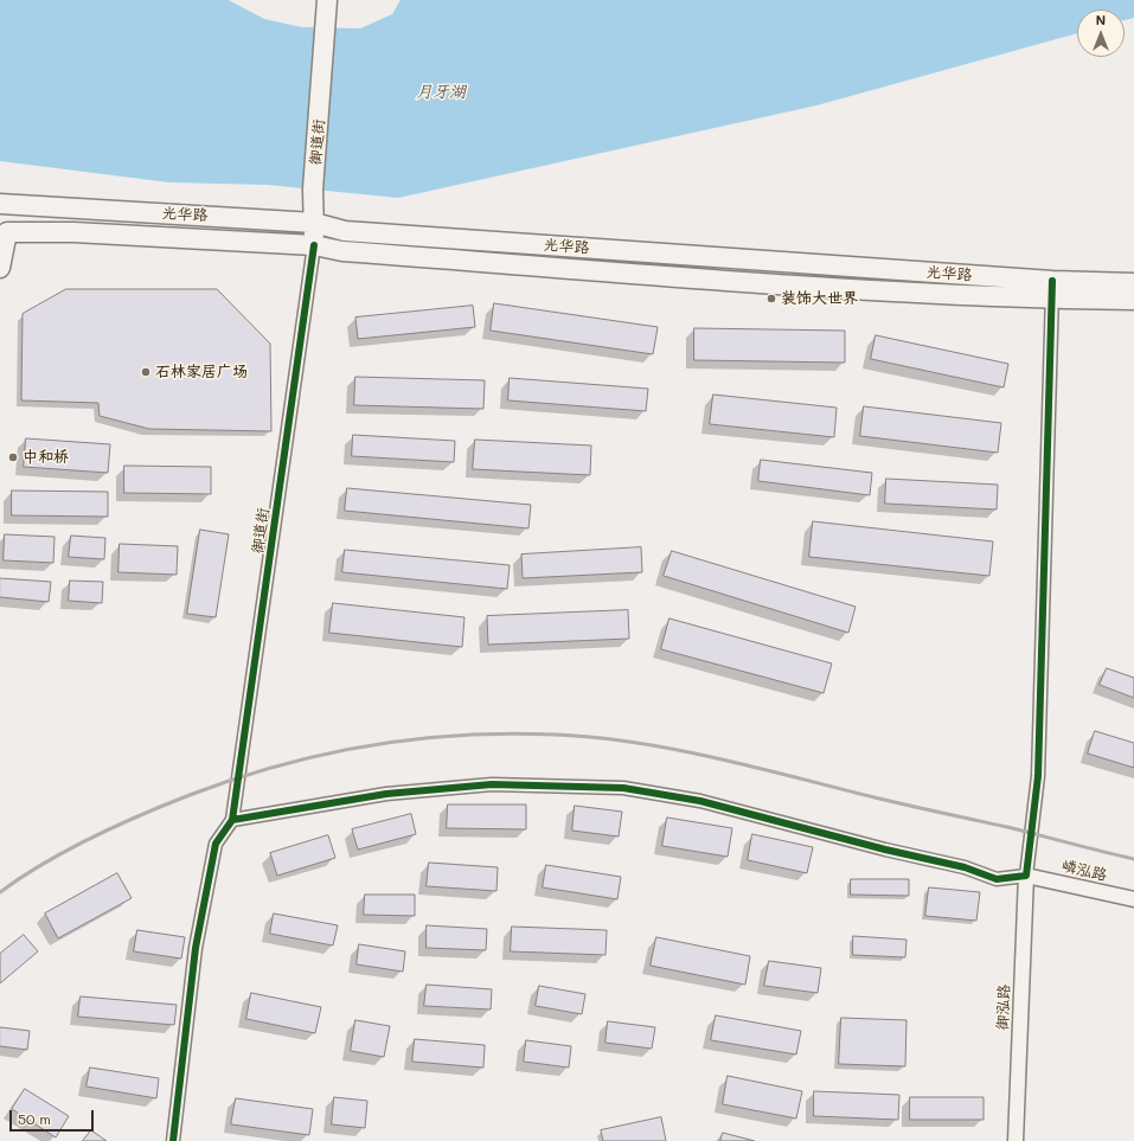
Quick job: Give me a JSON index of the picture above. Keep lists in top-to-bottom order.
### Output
{
  "streets": {
    "main road": ["光华路"],
    "street": ["御道街", "嶙泓路", "御泓路"]
  },
  "crossings": [
    ["御道街", "光华路"],
    ["嶙泓路", "御泓路"]
  ],
  "water": ["月牙湖"],
  "places": ["装饰大世界", "石林家居广场", "中和桥"],
  "scale_bar": "50 m",
  "north": "top"
}
